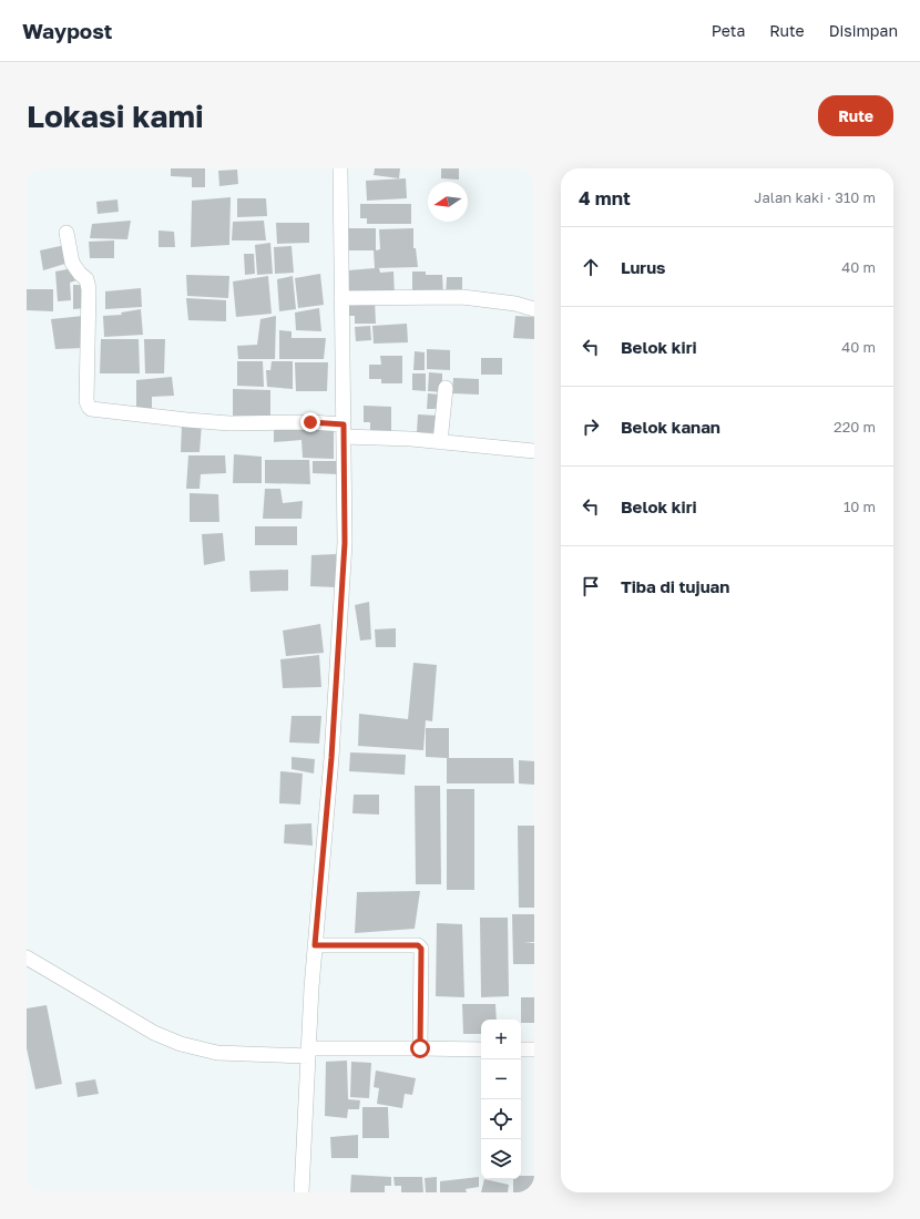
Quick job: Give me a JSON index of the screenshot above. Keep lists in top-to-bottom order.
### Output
{
  "north": "left",
  "page": {
    "header": "Waypost",
    "nav": ["Peta", "Rute", "Disimpan"],
    "buttons": "Rute",
    "title": "Lokasi kami",
    "heading": ["4 mnt", "Jalan kaki · 310 m"],
    "list": [
      ["Lurus", "40 m"],
      ["Belok kiri", "40 m"],
      ["Belok kanan", "220 m"],
      ["Belok kiri", "10 m"],
      "Tiba di tujuan"
    ],
    "map_buttons": ["+", "−"]
  }
}
